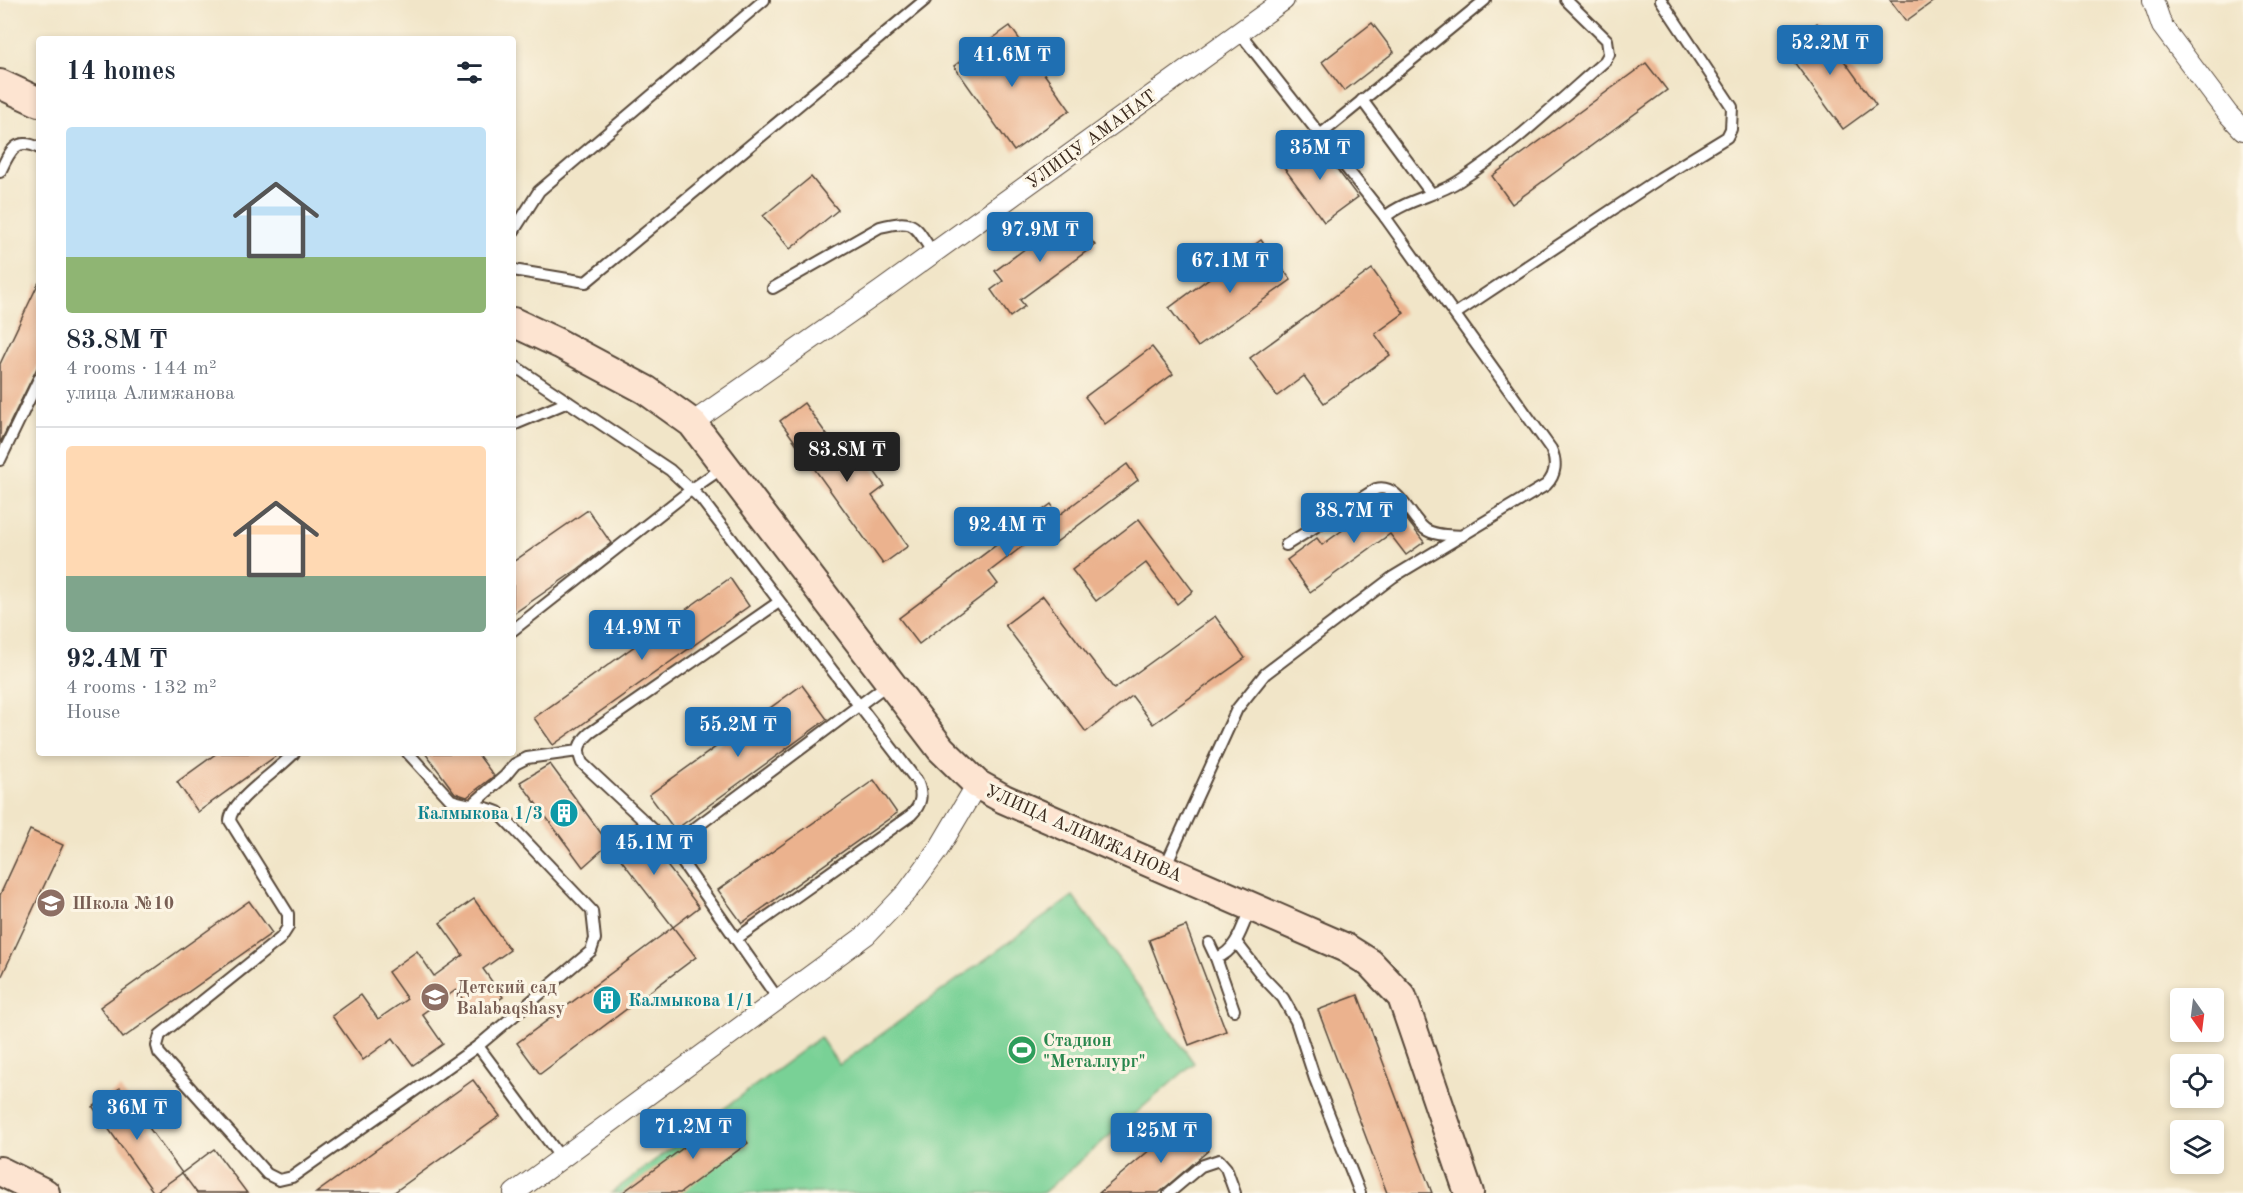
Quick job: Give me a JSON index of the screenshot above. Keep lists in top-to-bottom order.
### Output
{
  "streets": {
    "street": ["УЛИЦУ АМАНАТ", "УЛИЦА АЛИМЖАНОВА"]
  },
  "crossings": [
    ["УЛИЦУ АМАНАТ", "УЛИЦА АЛИМЖАНОВА"]
  ],
  "places": {
    "building": ["Калмыкова 1/3", "Калмыкова 1/1"],
    "school or university": ["Школа №10", "Детский сад Balabaqshasy"],
    "sports": ["Стадион \"Металлург\""]
  },
  "north": "bottom",
  "page": {
    "price": [
      "52.2M ₸",
      "41.6M ₸",
      "35M ₸",
      "97.9M ₸",
      "67.1M ₸",
      "83.8M ₸",
      "38.7M ₸",
      "92.4M ₸",
      "44.9M ₸",
      "55.2M ₸",
      "45.1M ₸",
      "36M ₸",
      "71.2M ₸",
      "125M ₸"
    ],
    "heading": "14 homes",
    "list": [
      {
        "name": "83.8M ₸",
        "note": "4 rooms · 144 m² · улица Алимжанова"
      },
      {
        "name": "92.4M ₸",
        "note": "4 rooms · 132 m² · House"
      }
    ]
  }
}
